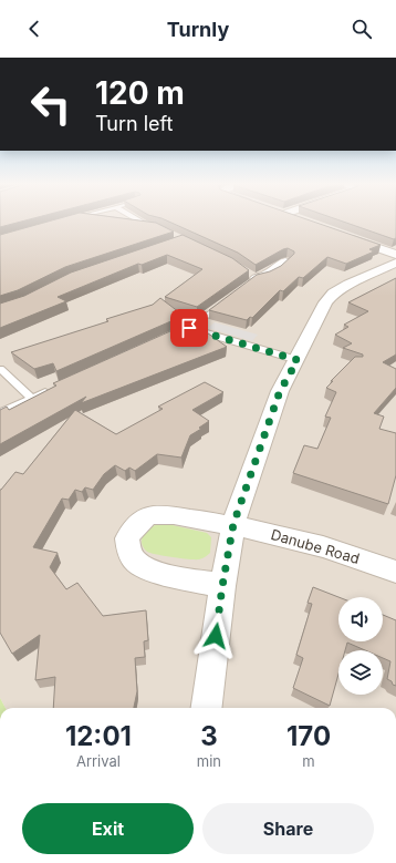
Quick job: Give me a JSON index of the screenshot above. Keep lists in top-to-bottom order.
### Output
{
  "streets": {
    "street": ["Danube Road"]
  },
  "page": {
    "header": "Turnly",
    "turn": ["120 m", "Turn left"],
    "eta": [
      "12:01",
      "Arrival",
      "3",
      "min",
      "170",
      "m"
    ],
    "buttons": ["Exit", "Share"]
  }
}
